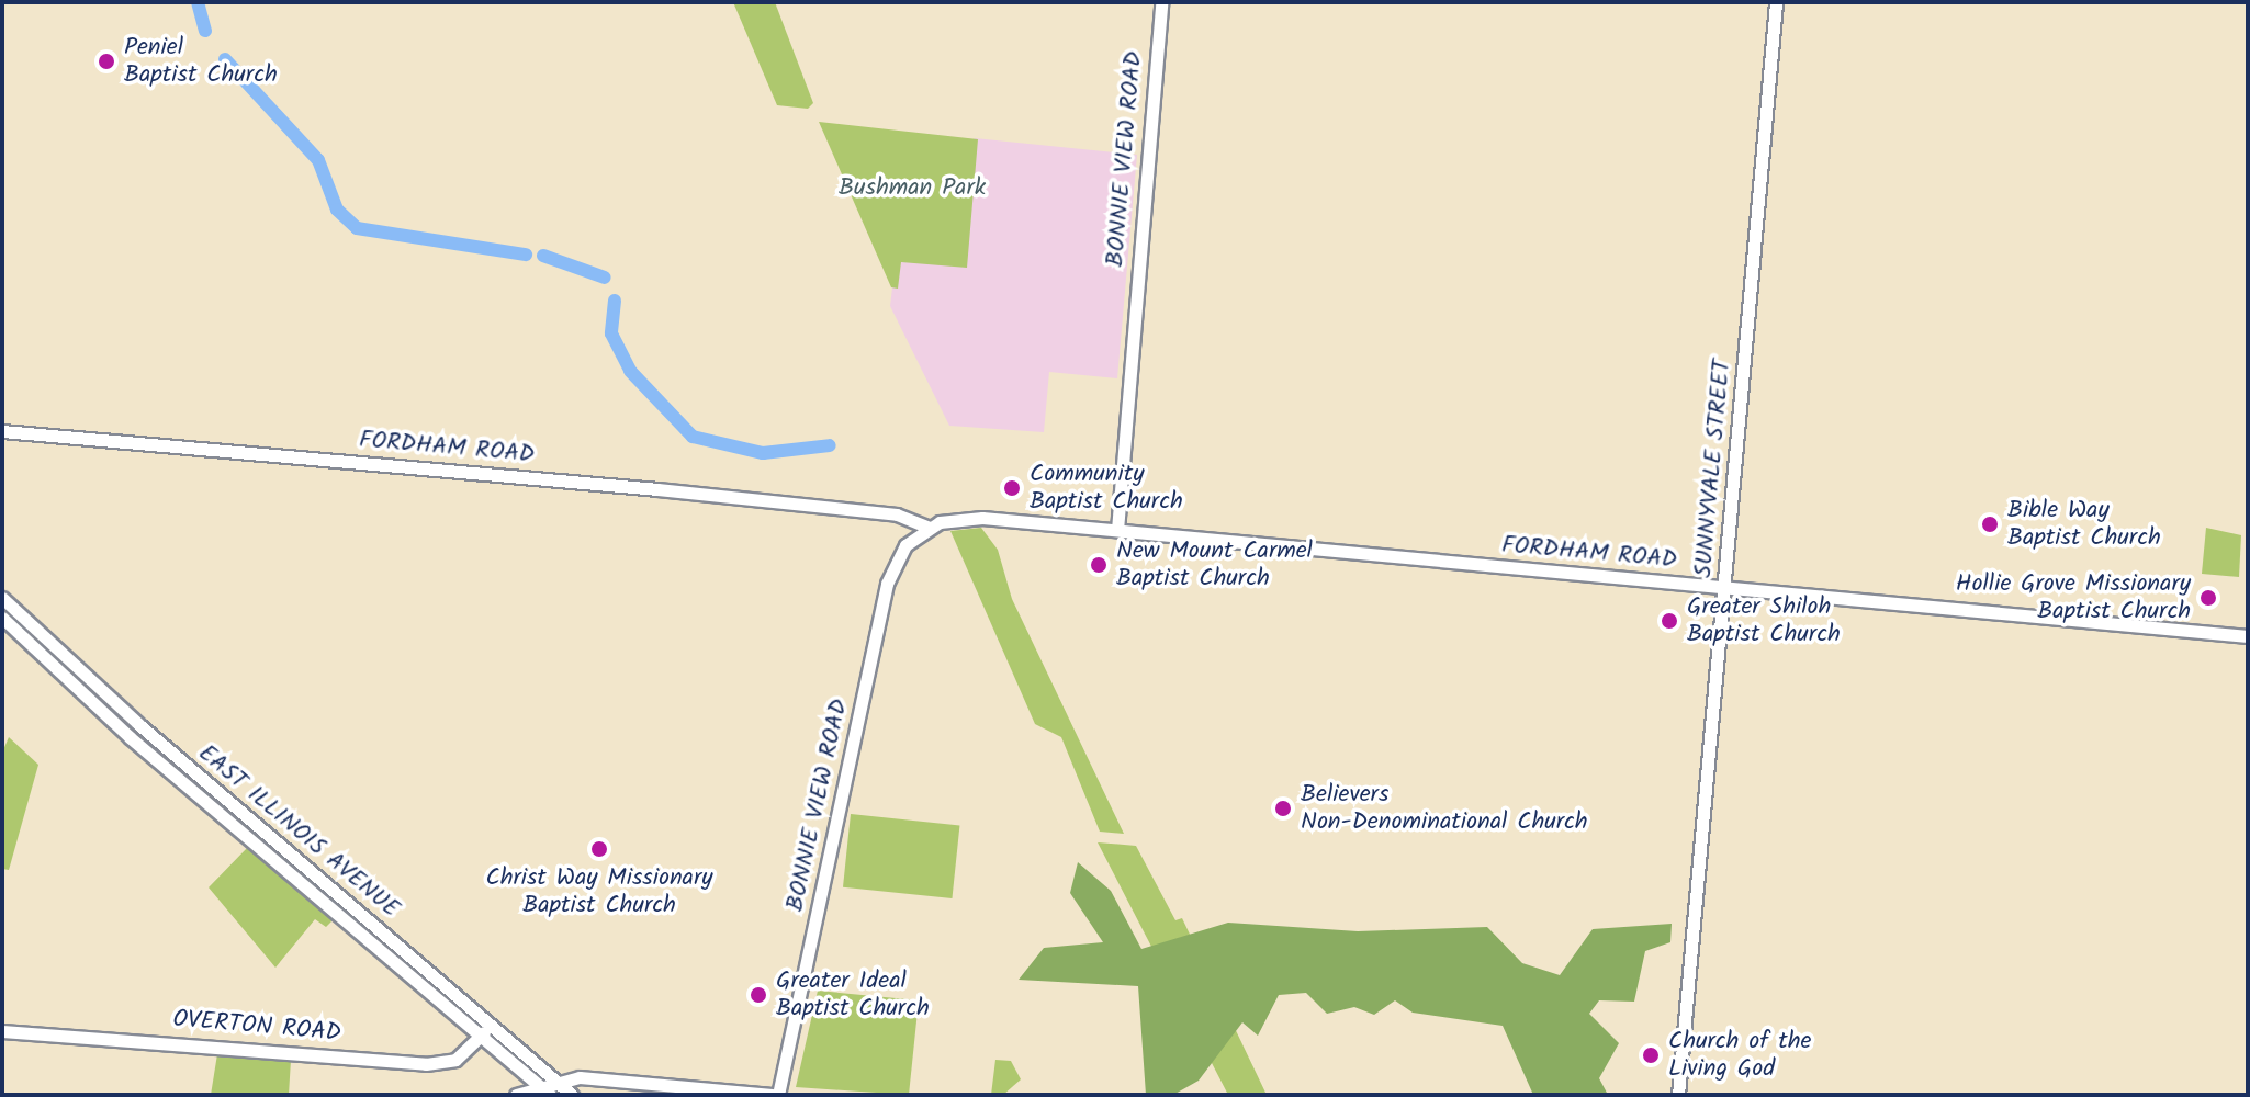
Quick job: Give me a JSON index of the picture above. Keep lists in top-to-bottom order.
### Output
{
  "streets": {
    "street": [
      "BONNIE VIEW ROAD",
      "FORDHAM ROAD",
      "SUNNYVALE STREET",
      "EAST ILLINOIS AVENUE",
      "OVERTON ROAD"
    ]
  },
  "crossings": [
    ["BONNIE VIEW ROAD", "FORDHAM ROAD"],
    ["FORDHAM ROAD", "SUNNYVALE STREET"],
    ["EAST ILLINOIS AVENUE", "OVERTON ROAD"]
  ],
  "parks": ["Bushman Park"],
  "places": [
    "Peniel Baptist Church",
    "Community Baptist Church",
    "Bible Way Baptist Church",
    "New Mount Carmel Baptist Church",
    "Hollie Grove Missionary Baptist Church",
    "Greater Shiloh Baptist Church",
    "Believers Non-Denominational Church",
    "Christ Way Missionary Baptist Church",
    "Greater Ideal Baptist Church",
    "Church of the Living God"
  ]
}
